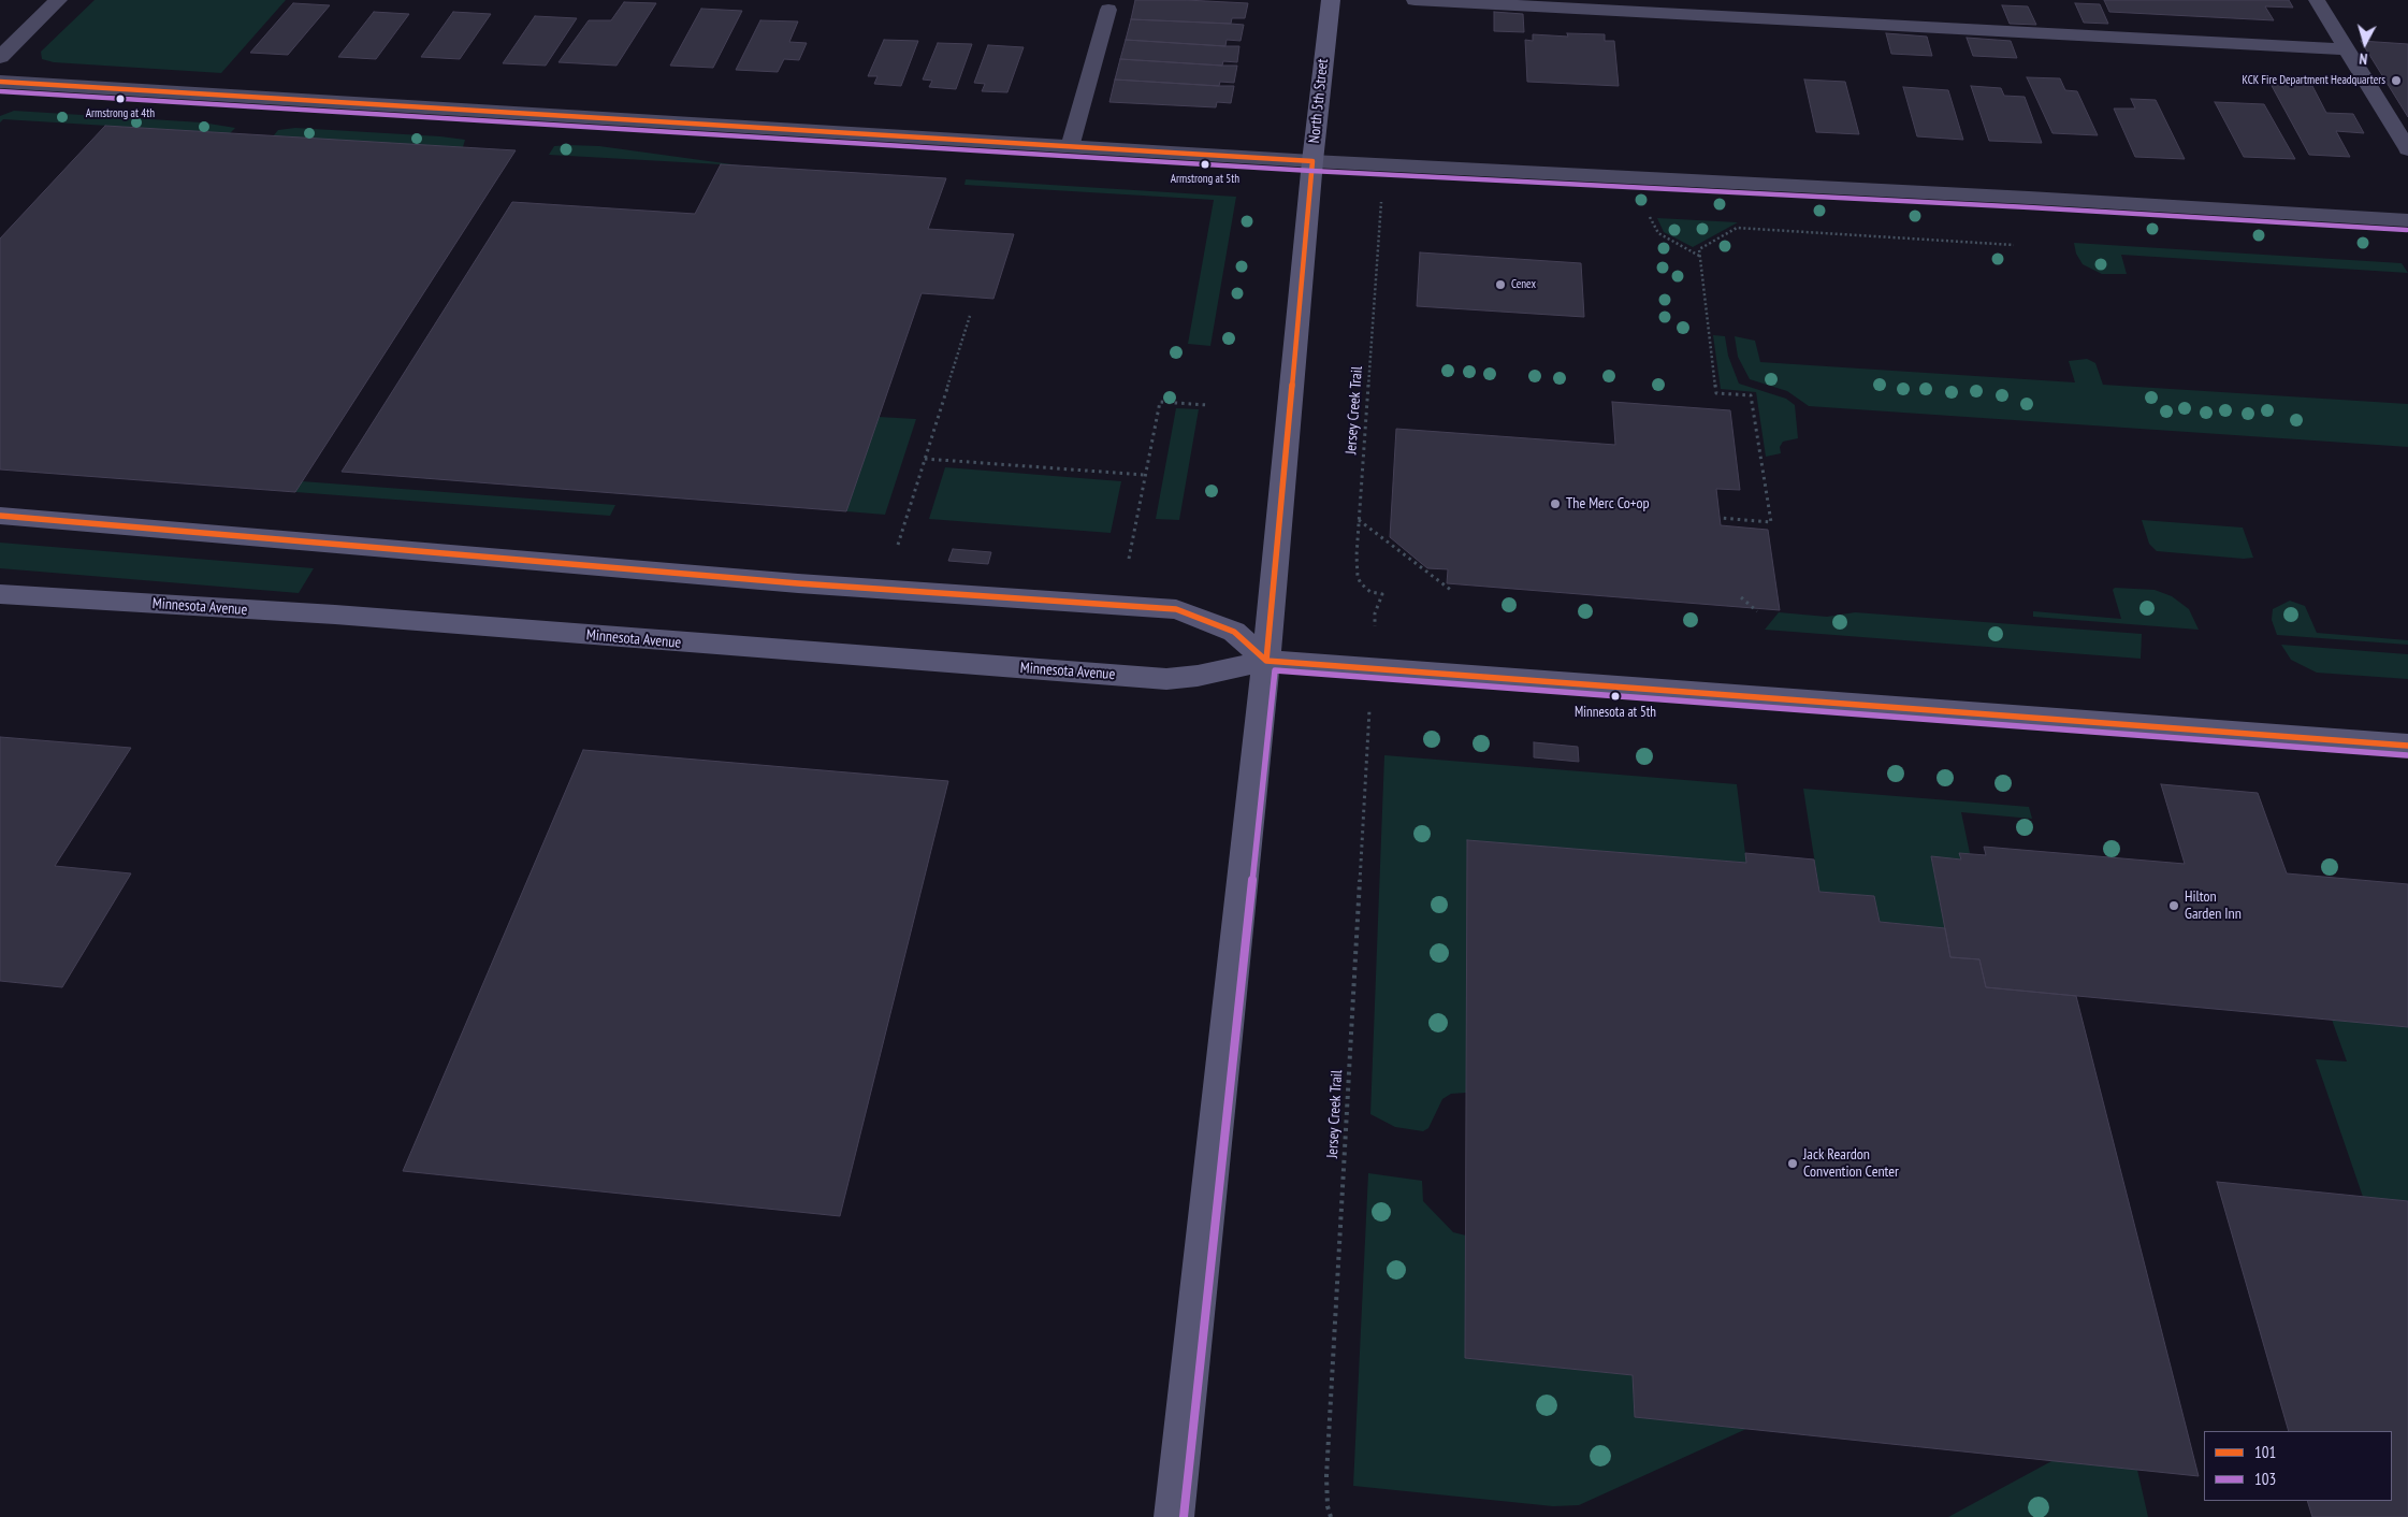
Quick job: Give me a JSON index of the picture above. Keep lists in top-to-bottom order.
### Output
{
  "streets": {
    "main road": ["North 5th Street", "Minnesota Avenue"],
    "path": ["Jersey Creek Trail"]
  },
  "crossings": [
    ["North 5th Street", "Minnesota Avenue"]
  ],
  "places": [
    "KCK Fire Department Headquarters",
    "Armstrong at 4th",
    "Armstrong at 5th",
    "Cenex",
    "The Merc Co+op",
    "Minnesota at 5th",
    "Hilton Garden Inn",
    "Jack Reardon Convention Center"
  ],
  "lines": ["transit line 101", "transit line 103"],
  "legend": ["101", "103"],
  "north": "bottom"
}
